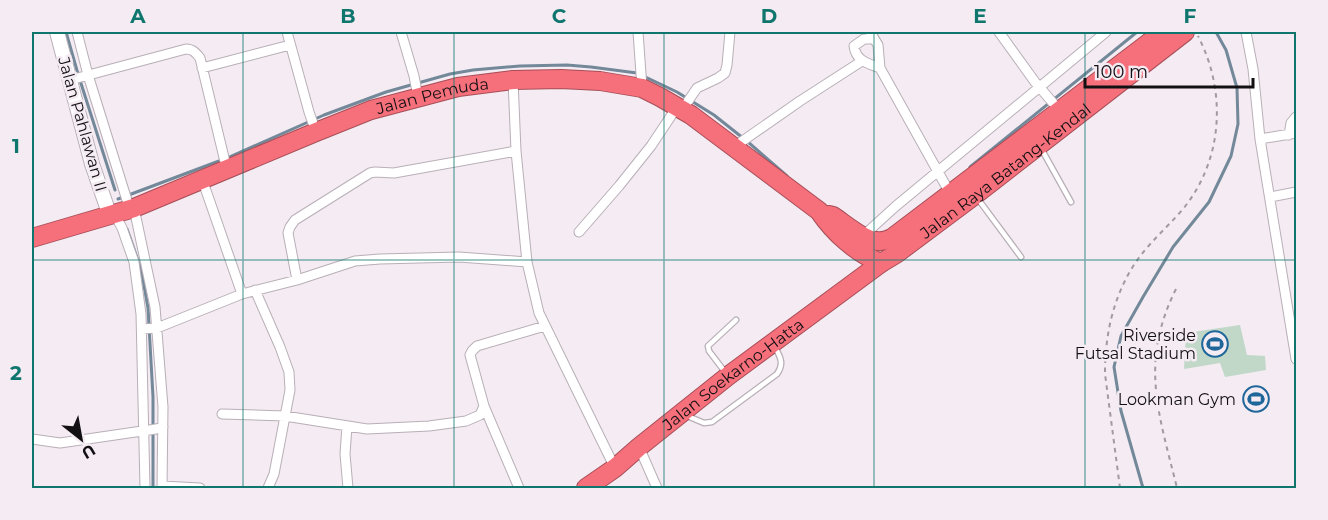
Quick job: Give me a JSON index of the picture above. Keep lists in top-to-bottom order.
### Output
{
  "streets": {
    "highway": ["Jalan Pemuda", "Jalan Raya Batang-Kendal", "Jalan Soekarno-Hatta"],
    "street": ["Jalan Pahlawan II"]
  },
  "crossings": [
    ["Jalan Pemuda", "Jalan Pahlawan II"],
    ["Jalan Pemuda", "Jalan Raya Batang-Kendal"],
    ["Jalan Pemuda", "Jalan Soekarno-Hatta"],
    ["Jalan Raya Batang-Kendal", "Jalan Soekarno-Hatta"]
  ],
  "places": {
    "sports": ["Riverside Futsal Stadium", "Lookman Gym"]
  },
  "scale_bar": "100 m",
  "north": "bottom right",
  "grid": {
    "columns": [
      "A",
      "B",
      "C",
      "D",
      "E",
      "F"
    ],
    "rows": ["1", "2"]
  }
}
